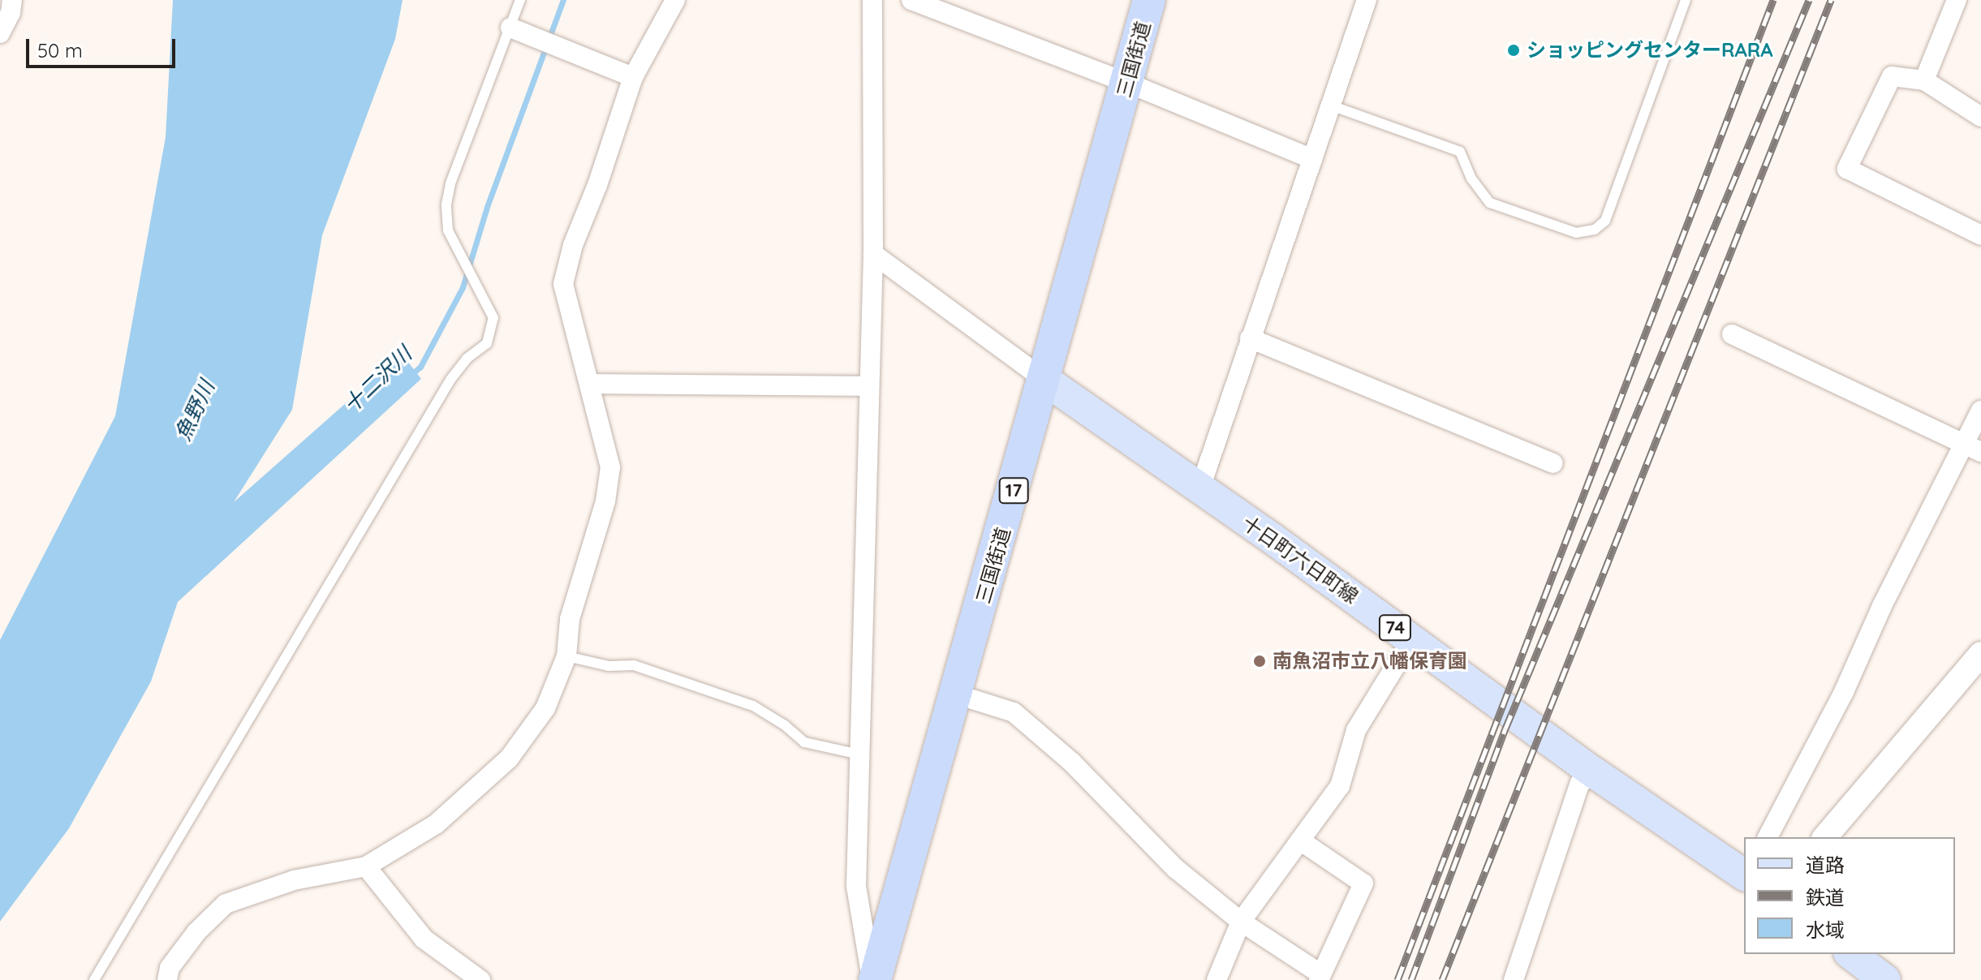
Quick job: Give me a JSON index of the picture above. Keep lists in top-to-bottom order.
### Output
{
  "streets": {
    "highway": ["三国街道", "17"],
    "main road": ["十日町六日町線", "74"]
  },
  "crossings": [
    ["三国街道", "十日町六日町線"]
  ],
  "water": ["十二沢川", "魚野川"],
  "places": ["ショッピングセンターRARA", "南魚沼市立八幡保育園"],
  "legend": ["道路", "鉄道", "水域"],
  "scale_bar": "50 m"
}
